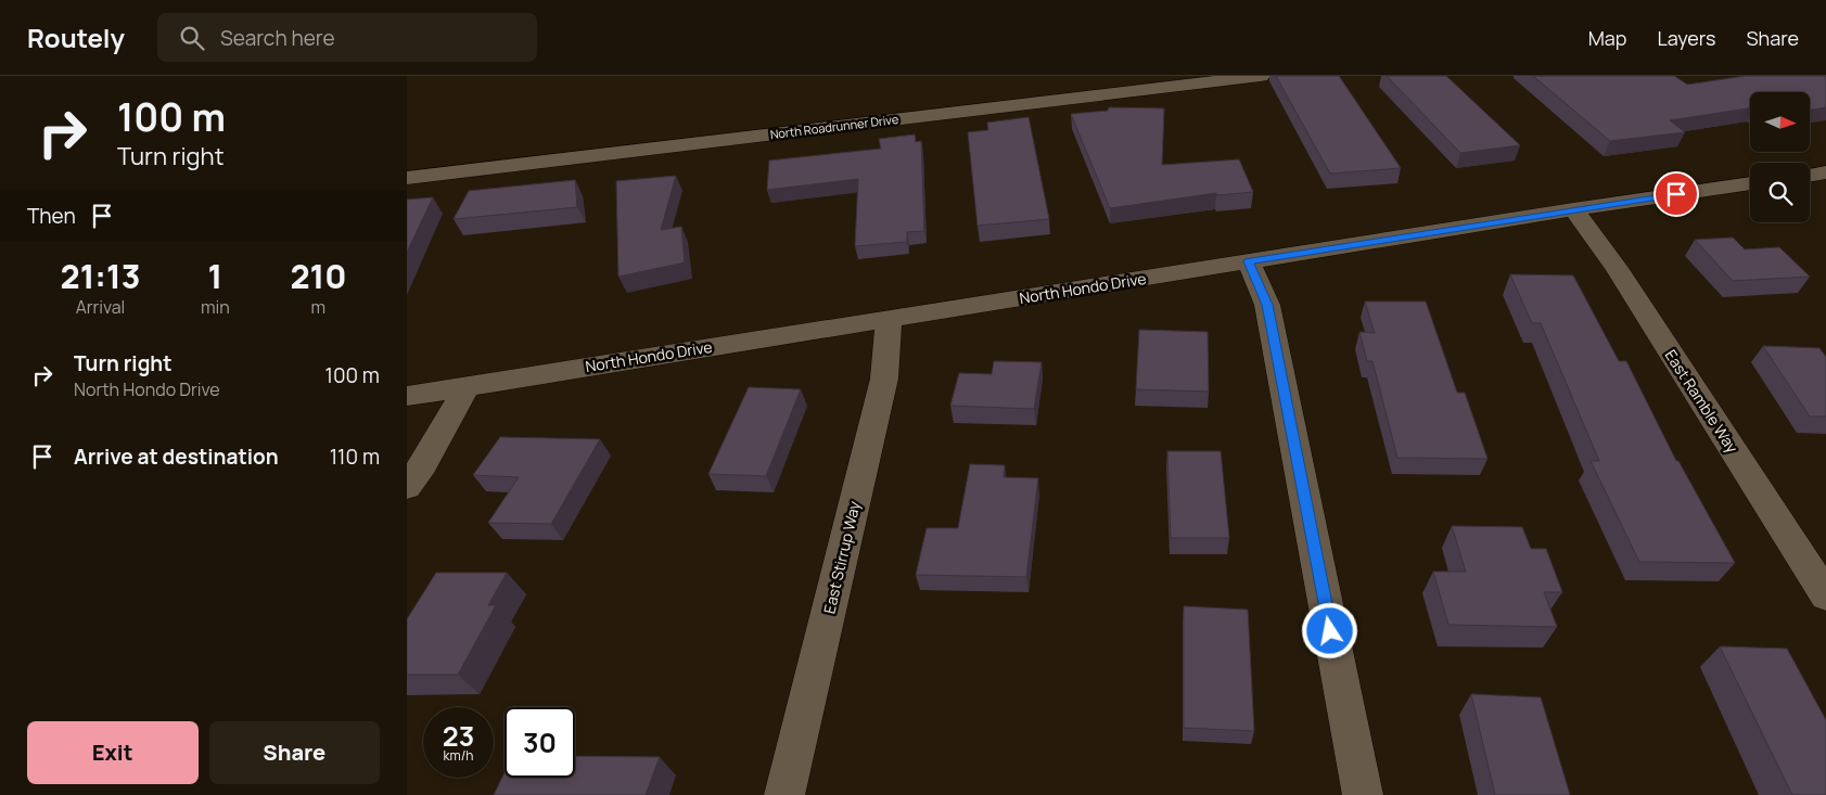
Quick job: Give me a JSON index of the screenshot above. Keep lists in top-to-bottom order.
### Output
{
  "streets": {
    "street": [
      "North Roadrunner Drive",
      "North Hondo Drive",
      "East Ramble Way",
      "East Stirrup Way"
    ]
  },
  "crossings": [
    ["North Hondo Drive", "East Ramble Way"],
    ["North Hondo Drive", "East Stirrup Way"]
  ],
  "north": "right",
  "page": {
    "header": "Routely",
    "search": "Search here",
    "nav": ["Map", "Layers", "Share"],
    "turn": ["100 m", "Turn right"],
    "then": "Then",
    "eta": [
      "21:13",
      "Arrival",
      "1",
      "min",
      "210",
      "m"
    ],
    "list": [
      {
        "name": "Turn right",
        "note": "North Hondo Drive",
        "value": "100 m"
      },
      {
        "name": "Arrive at destination",
        "value": "110 m"
      }
    ],
    "speed": "23 km/h",
    "limit": "30",
    "buttons": ["Exit", "Share"]
  }
}
